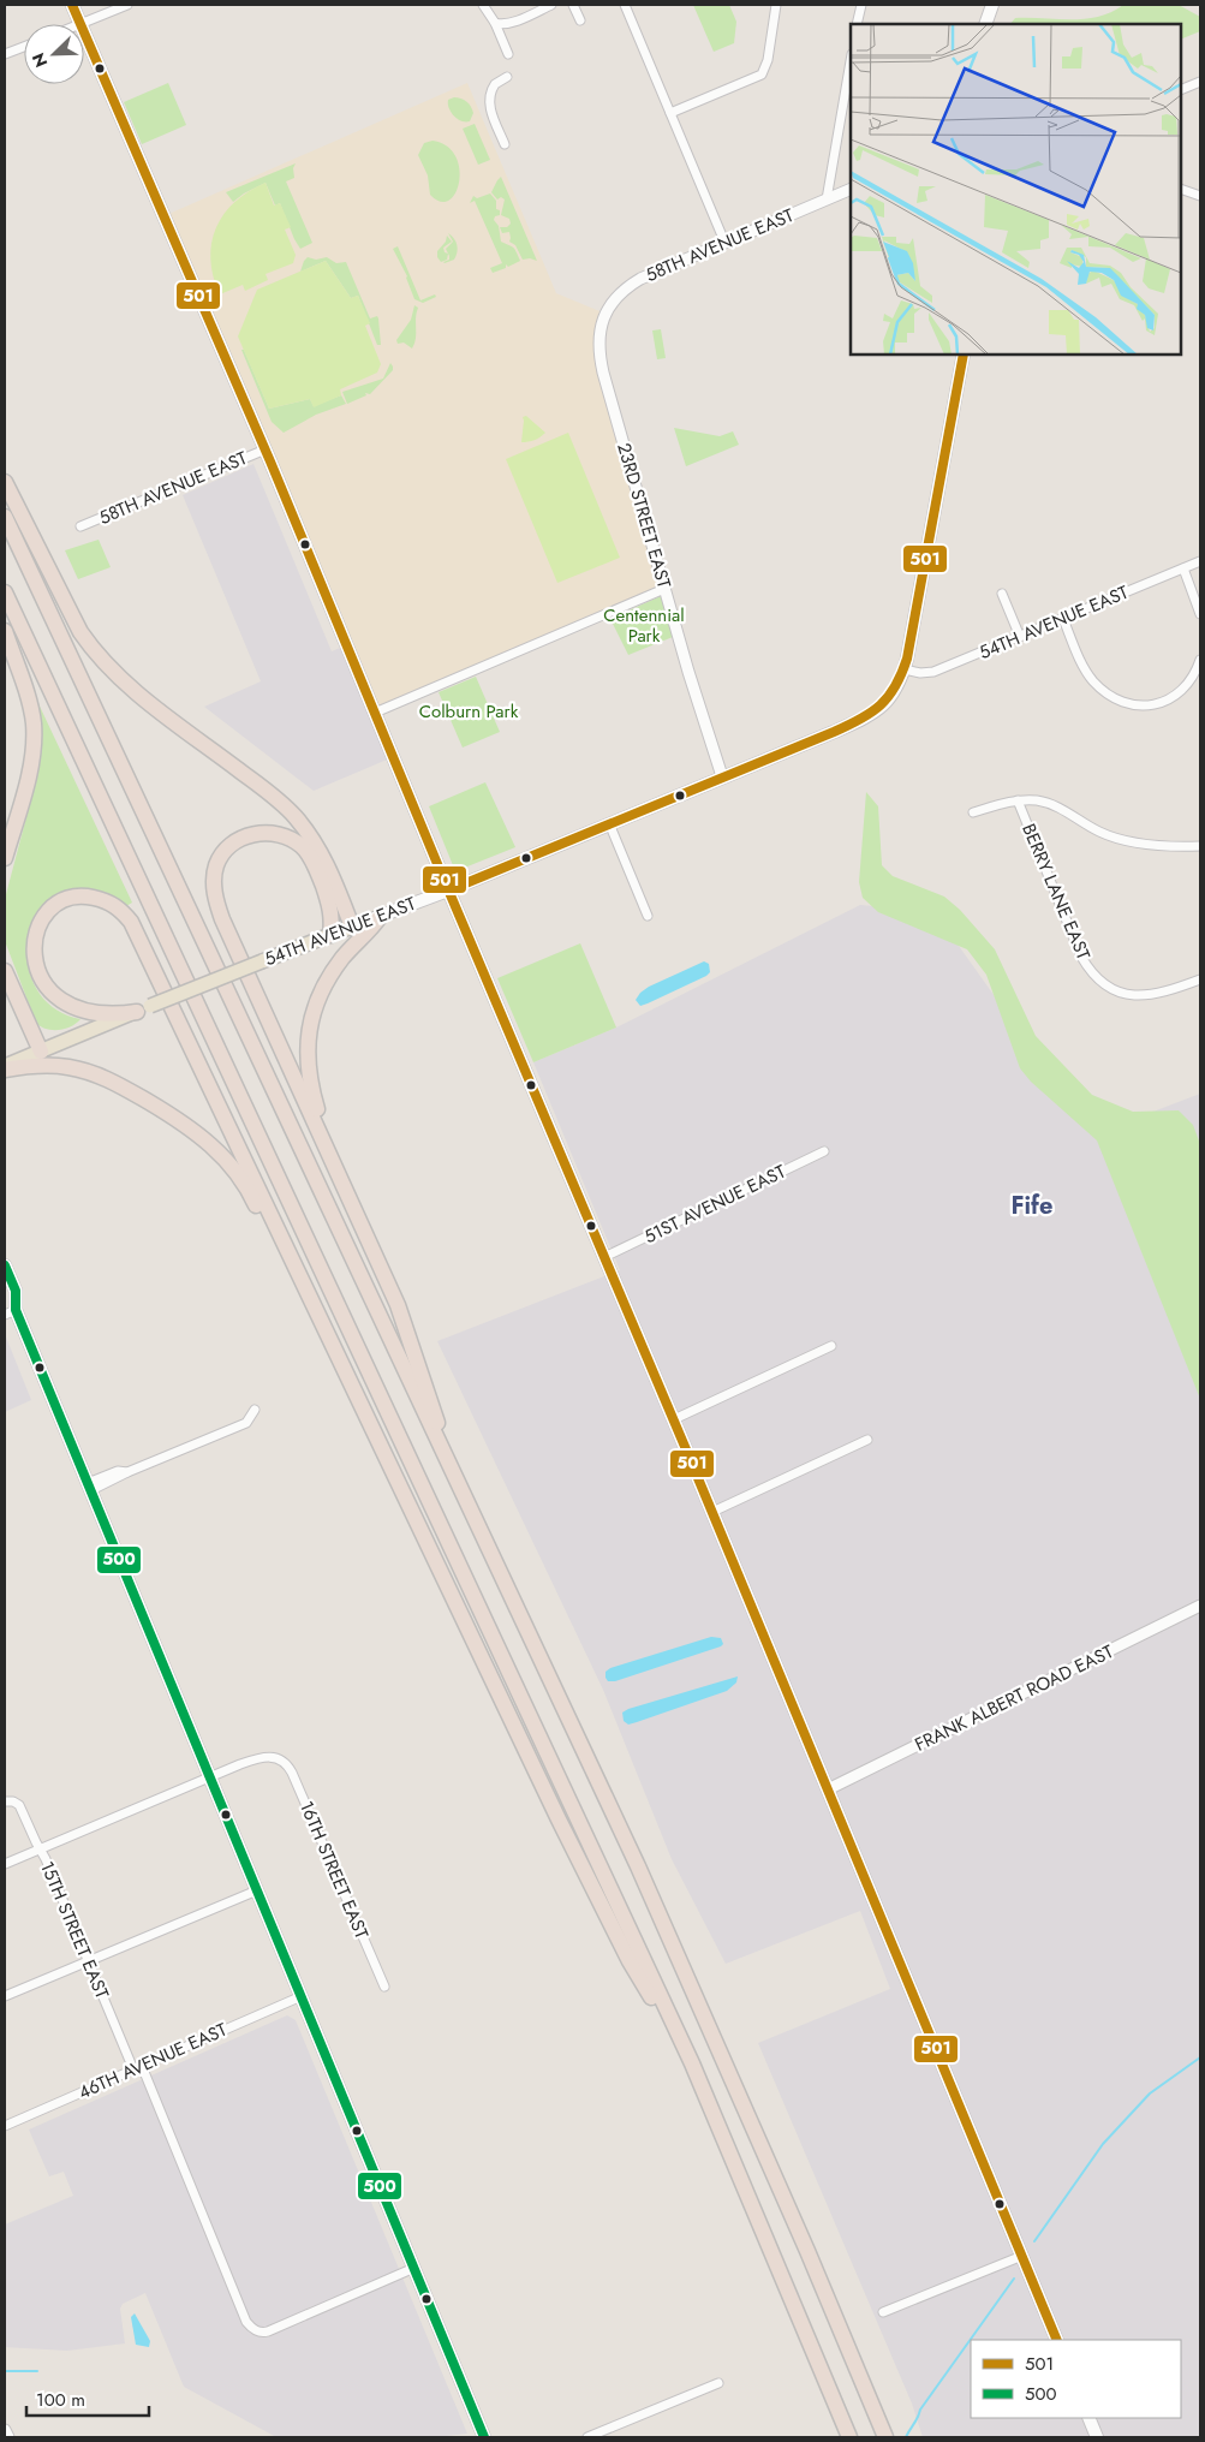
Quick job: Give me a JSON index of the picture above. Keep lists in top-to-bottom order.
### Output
{
  "streets": {
    "main road": ["54TH AVENUE EAST"],
    "street": [
      "58TH AVENUE EAST",
      "23RD STREET EAST",
      "BERRY LANE EAST",
      "51ST AVENUE EAST",
      "FRANK ALBERT ROAD EAST",
      "16TH STREET EAST",
      "15TH STREET EAST",
      "46TH AVENUE EAST"
    ]
  },
  "crossings": [
    ["58TH AVENUE EAST", "23RD STREET EAST"],
    ["23RD STREET EAST", "54TH AVENUE EAST"],
    ["15TH STREET EAST", "46TH AVENUE EAST"]
  ],
  "districts": ["Fife"],
  "parks": ["Centennial Park", "Colburn Park"],
  "lines": ["transit line 501", "transit line 500"],
  "legend": ["501", "500"],
  "scale_bar": "100 m",
  "north": "bottom left"
}
